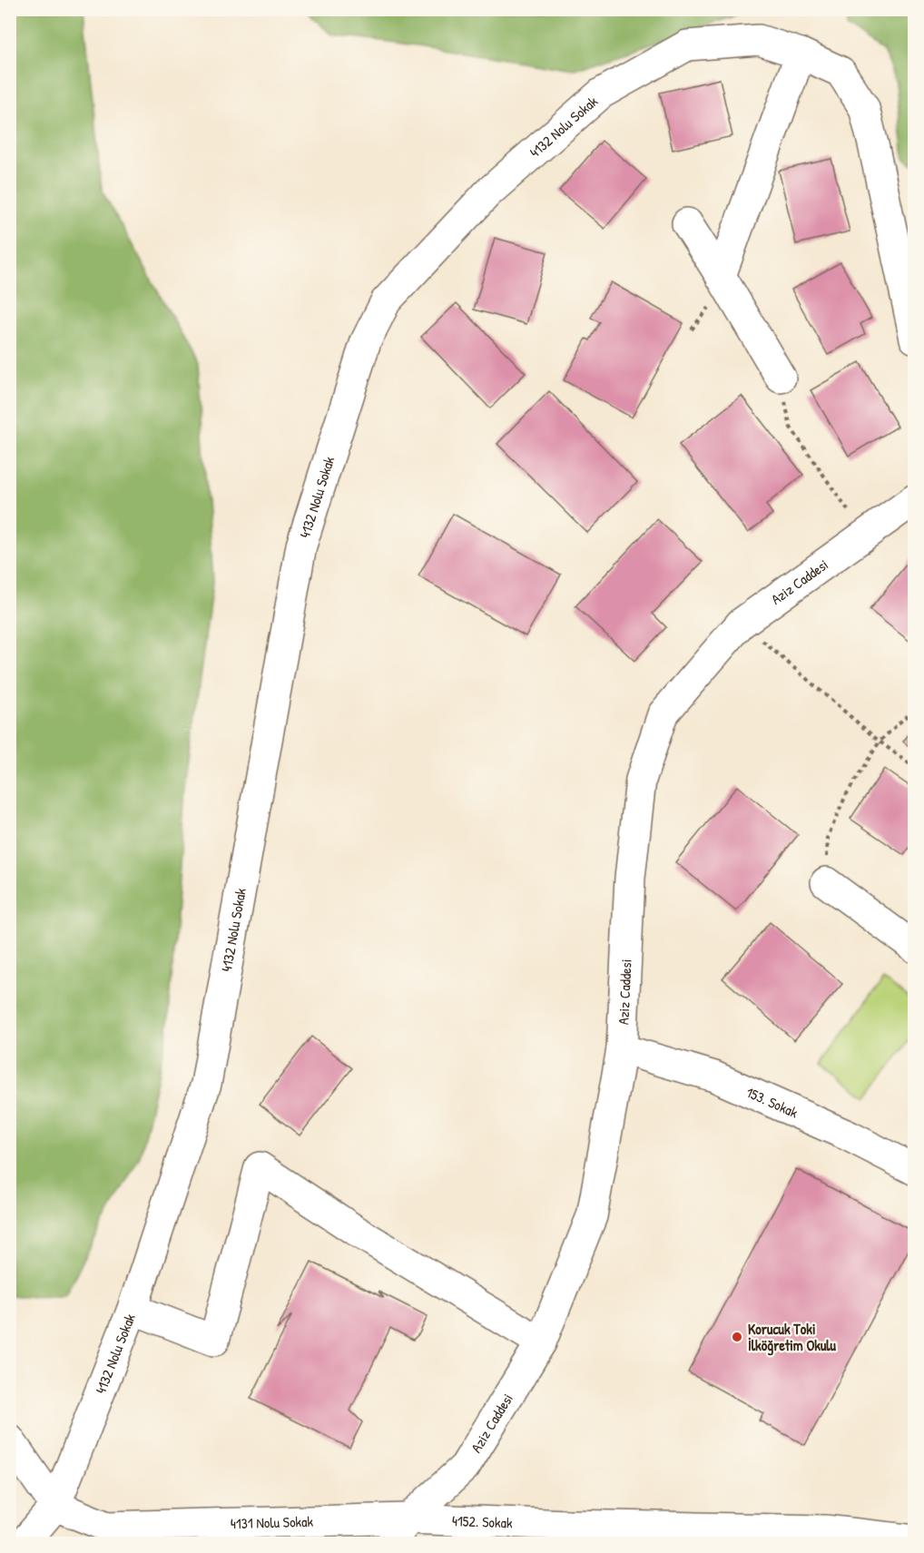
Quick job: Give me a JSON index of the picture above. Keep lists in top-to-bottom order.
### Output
{
  "streets": {
    "street": [
      "4132 Nolu Sokak",
      "Aziz Caddesi",
      "153. Sokak",
      "4131 Nolu Sokak",
      "4152. Sokak"
    ]
  },
  "crossings": [
    ["4132 Nolu Sokak", "4131 Nolu Sokak"],
    ["Aziz Caddesi", "153. Sokak"],
    ["Aziz Caddesi", "4131 Nolu Sokak"],
    ["Aziz Caddesi", "4152. Sokak"],
    ["4131 Nolu Sokak", "4152. Sokak"]
  ],
  "places": ["Korucuk Toki İlköğretim Okulu"]
}
